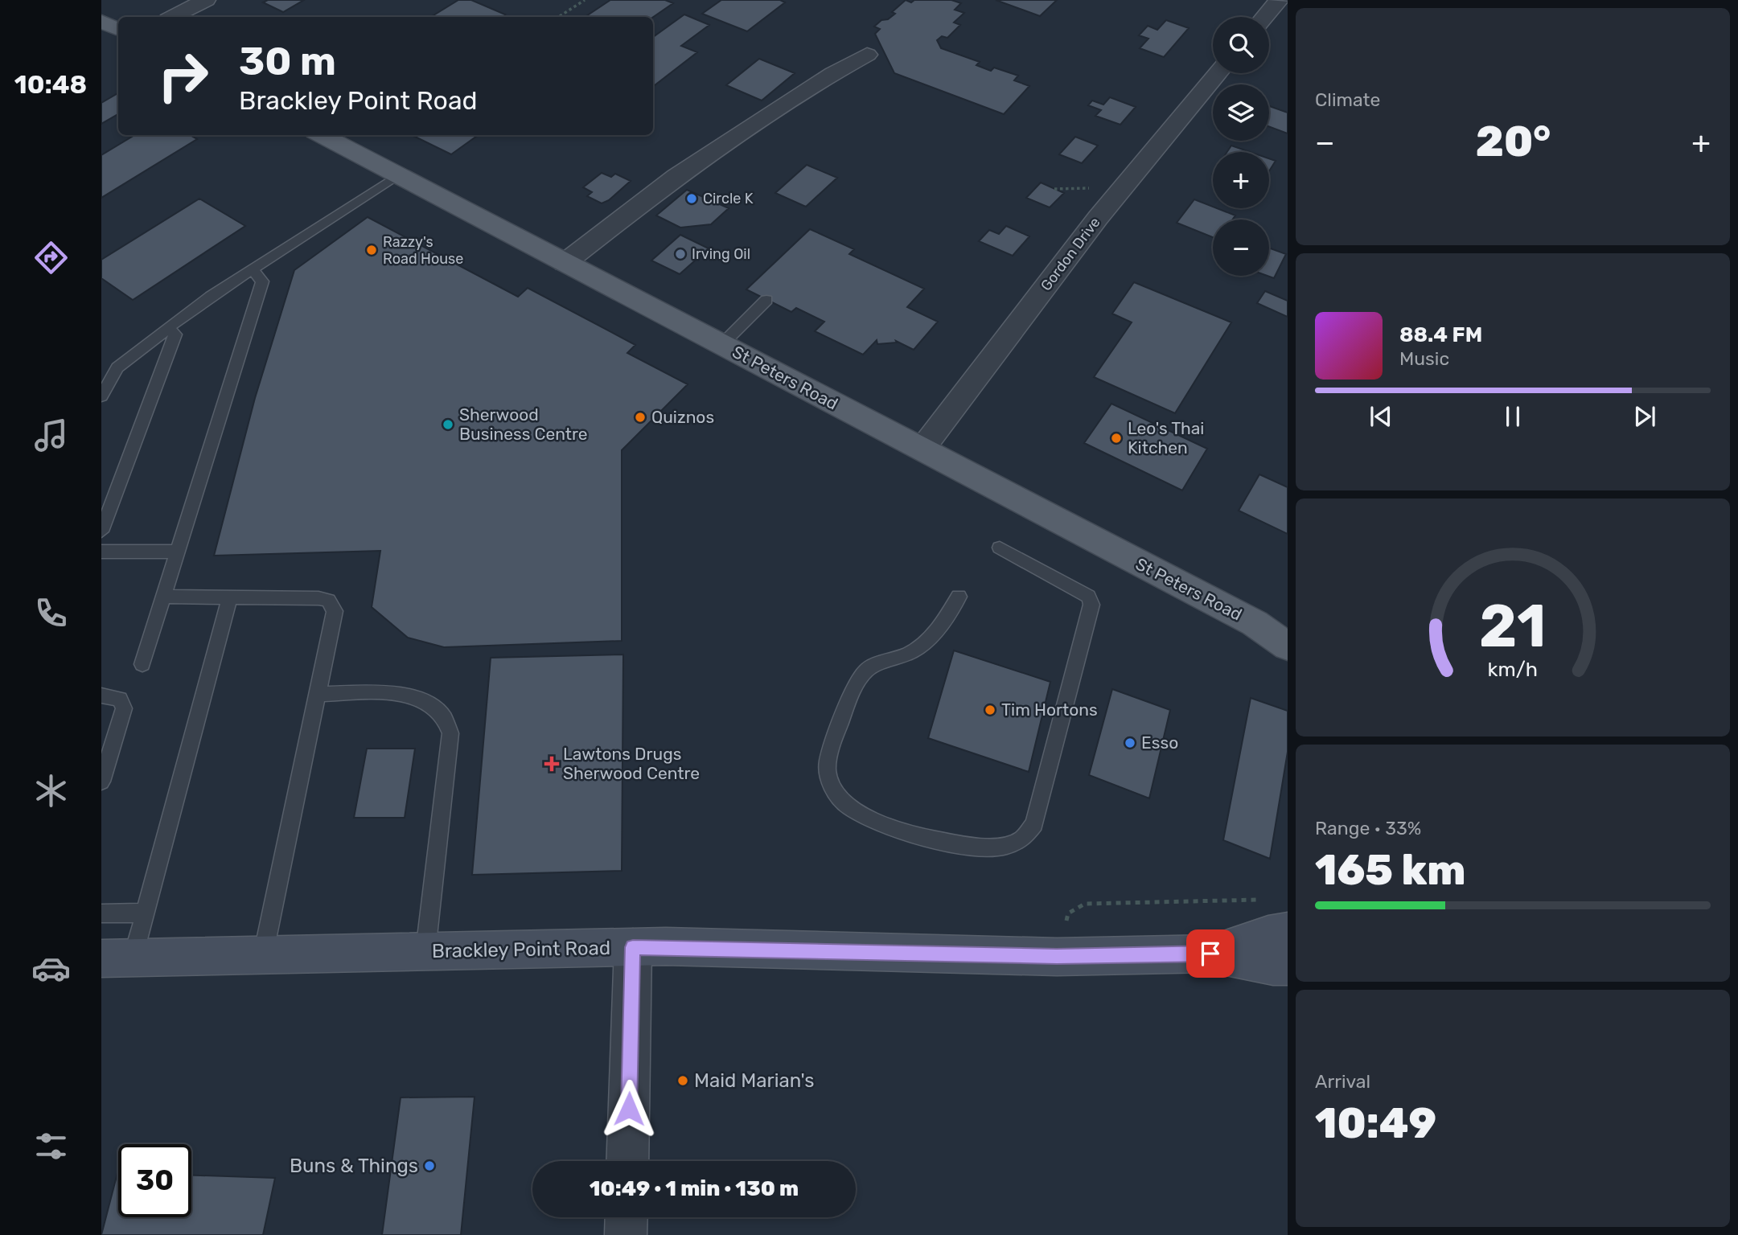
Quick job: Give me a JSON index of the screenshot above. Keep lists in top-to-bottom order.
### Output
{
  "streets": {
    "main road": ["St Peters Road", "Brackley Point Road"],
    "street": ["Gordon Drive"]
  },
  "crossings": [
    ["Gordon Drive", "St Peters Road"]
  ],
  "places": {
    "other": [
      "Circle K",
      "Razzy's Road House",
      "Irving Oil",
      "Quiznos",
      "Sherwood Business Centre",
      "Leo's Thai Kitchen",
      "Tim Hortons",
      "Esso",
      "Maid Marian's",
      "Buns & Things"
    ],
    "health": ["Lawtons Drugs Sherwood Centre"]
  },
  "page": {
    "tabs": "10:48",
    "tile": [
      "Climate",
      ["Range · 33%", "165 km"],
      ["Arrival", "10:49"]
    ],
    "map_buttons": ["+", "−"],
    "turn": ["30 m", "Brackley Point Road"],
    "heat": ["−", "20°", "+"],
    "song": ["88.4 FM", "Music"],
    "limit": "30",
    "trip": "10:49 · 1 min · 130 m",
    "gauge": ["21", "km/h"]
  }
}
